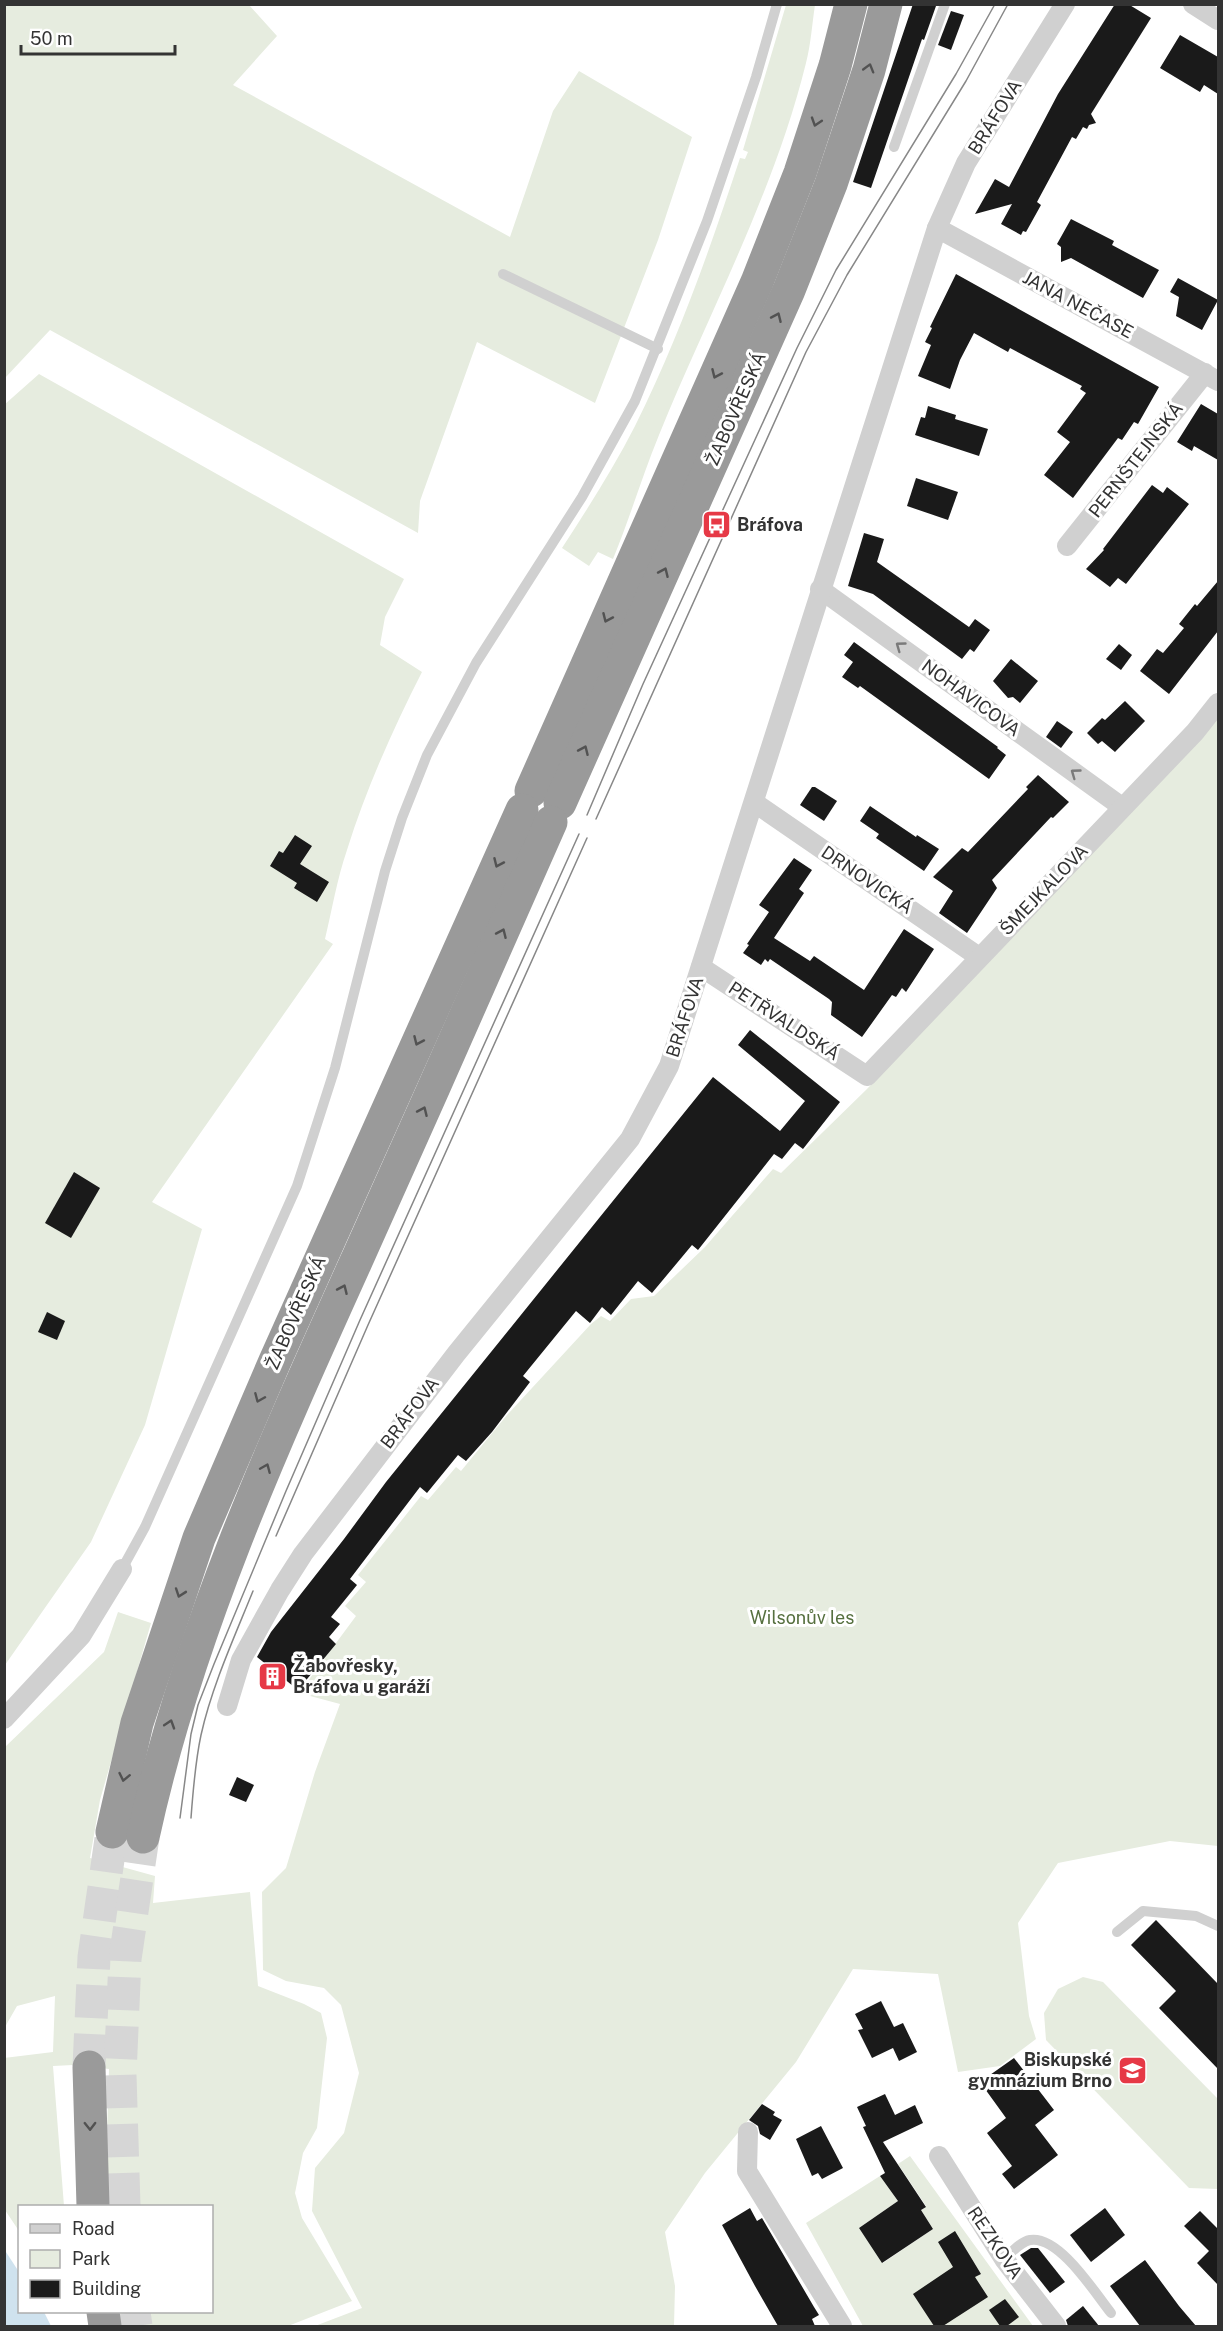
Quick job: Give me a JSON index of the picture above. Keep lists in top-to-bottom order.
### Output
{
  "streets": {
    "highway": ["ŽABOVŘESKÁ"],
    "street": [
      "BRÁFOVA",
      "JANA NEČASE",
      "PERNŠTEJNSKÁ",
      "NOHAVICOVA",
      "DRNOVICKÁ",
      "ŠMEJKALOVA",
      "PETŘVALDSKÁ",
      "REZKOVA"
    ]
  },
  "crossings": [
    ["BRÁFOVA", "JANA NEČASE"],
    ["BRÁFOVA", "NOHAVICOVA"],
    ["BRÁFOVA", "DRNOVICKÁ"],
    ["BRÁFOVA", "PETŘVALDSKÁ"],
    ["JANA NEČASE", "PERNŠTEJNSKÁ"],
    ["NOHAVICOVA", "ŠMEJKALOVA"],
    ["DRNOVICKÁ", "ŠMEJKALOVA"],
    ["ŠMEJKALOVA", "PETŘVALDSKÁ"]
  ],
  "one_way": ["NOHAVICOVA"],
  "parks": ["Wilsonův les"],
  "places": {
    "bus stop": ["Bráfova"],
    "building": ["Žabovřesky, Bráfova u garáží"],
    "school or university": ["Biskupské gymnázium Brno"]
  },
  "legend": ["Road", "Park", "Building"],
  "scale_bar": "50 m"
}
